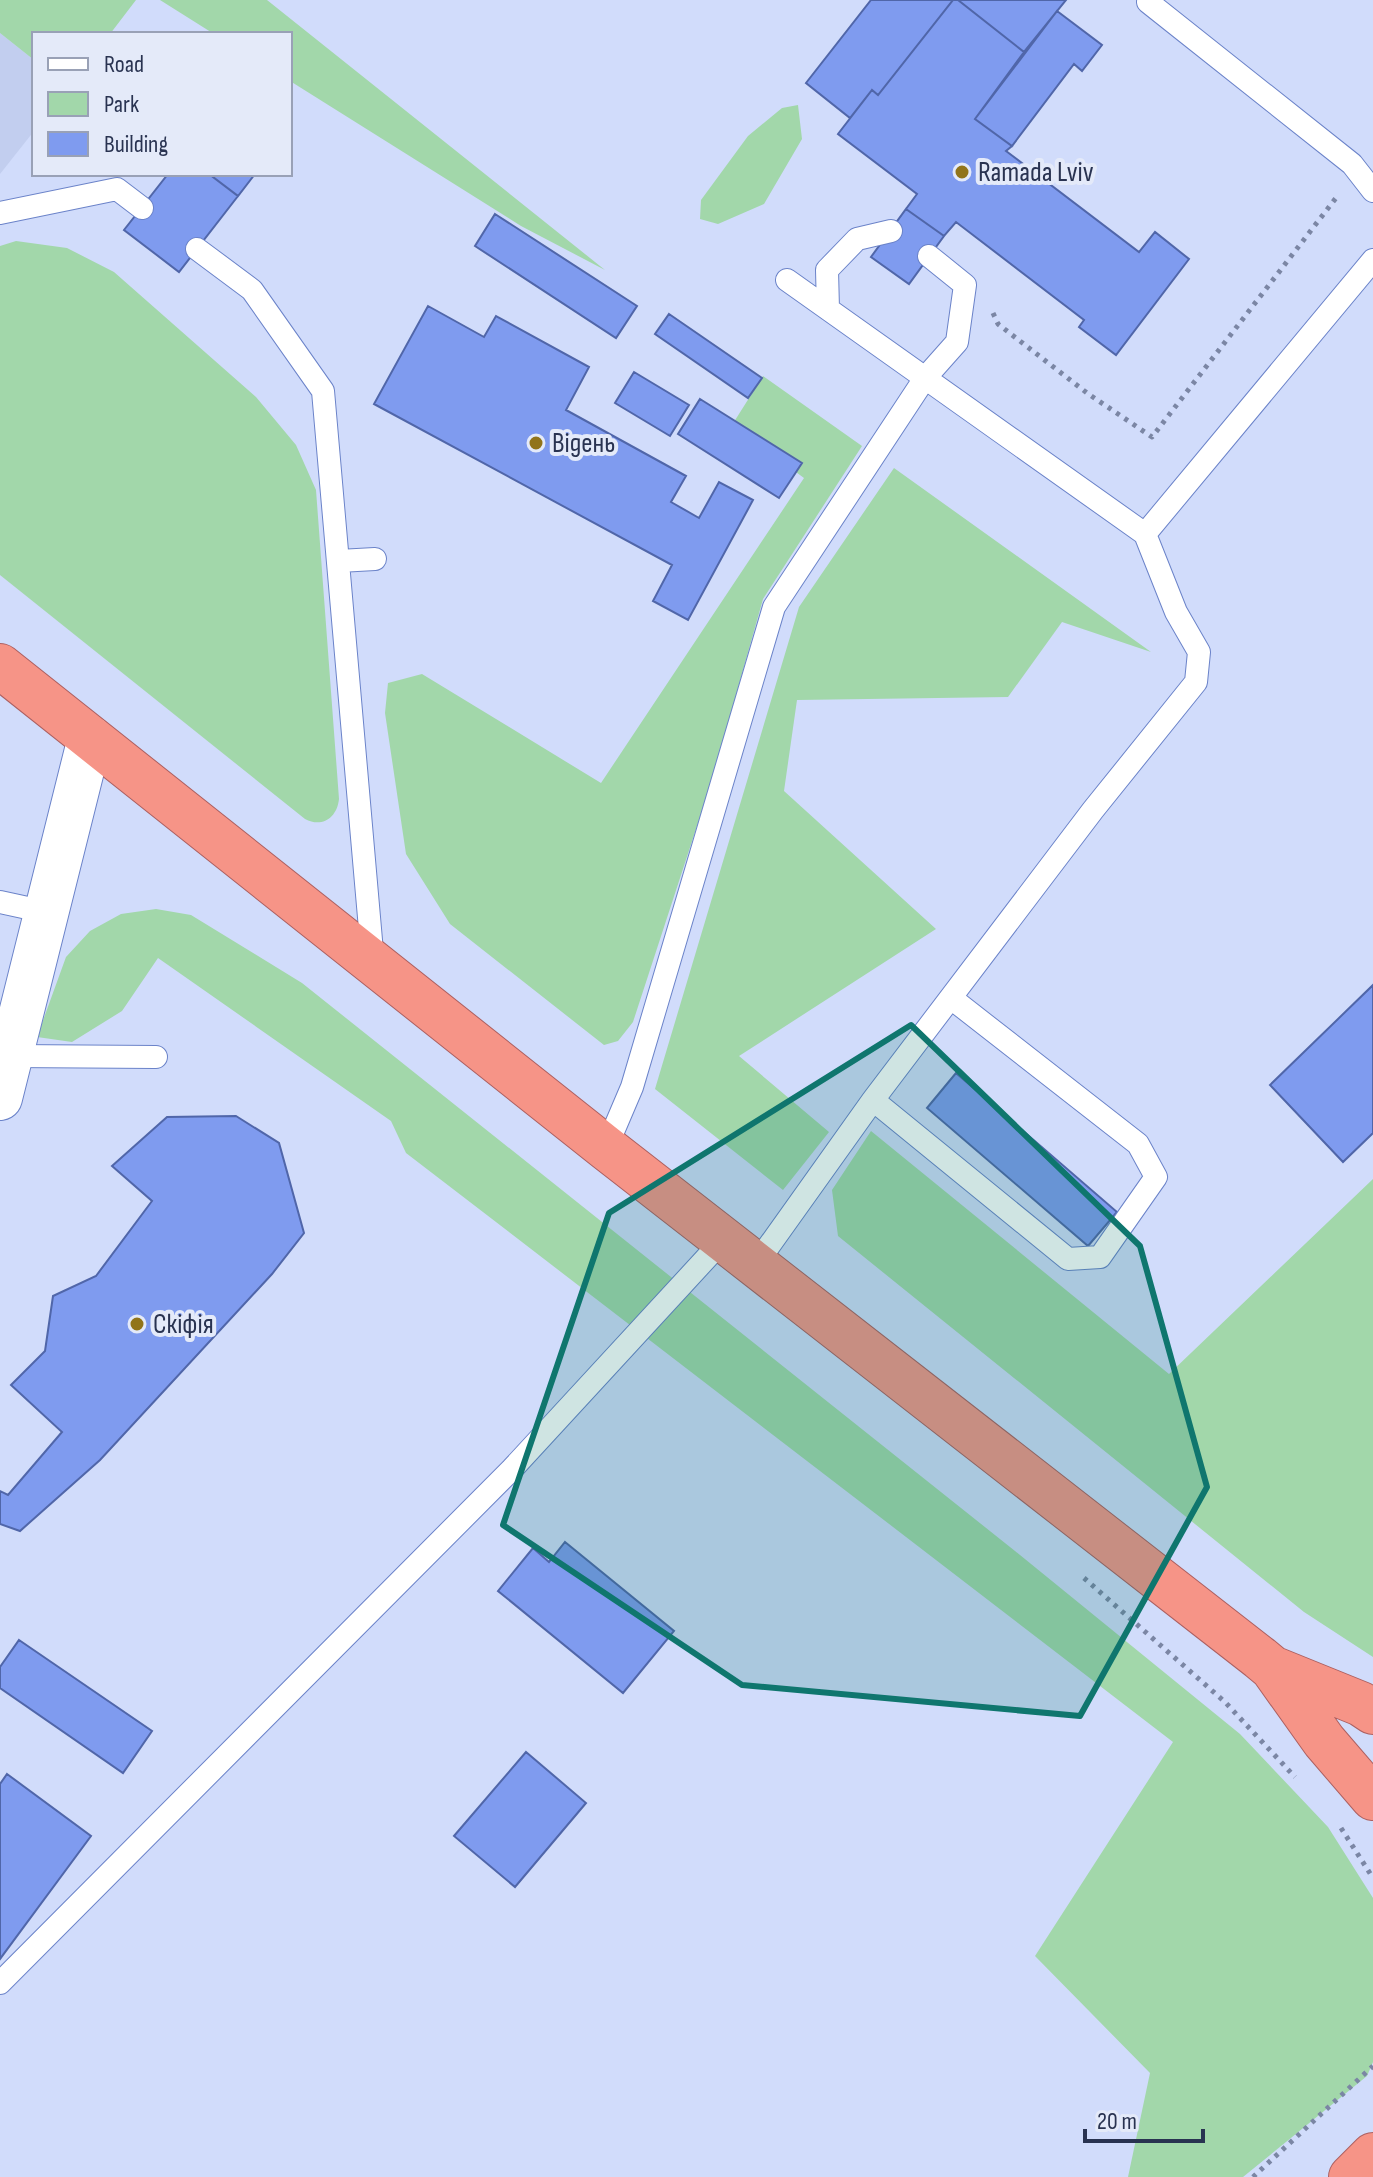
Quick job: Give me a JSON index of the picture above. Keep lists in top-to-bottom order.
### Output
{
  "places": ["Ramada Lviv", "Відень", "Скіфія"],
  "legend": ["Road", "Park", "Building"],
  "scale_bar": "20 m"
}
